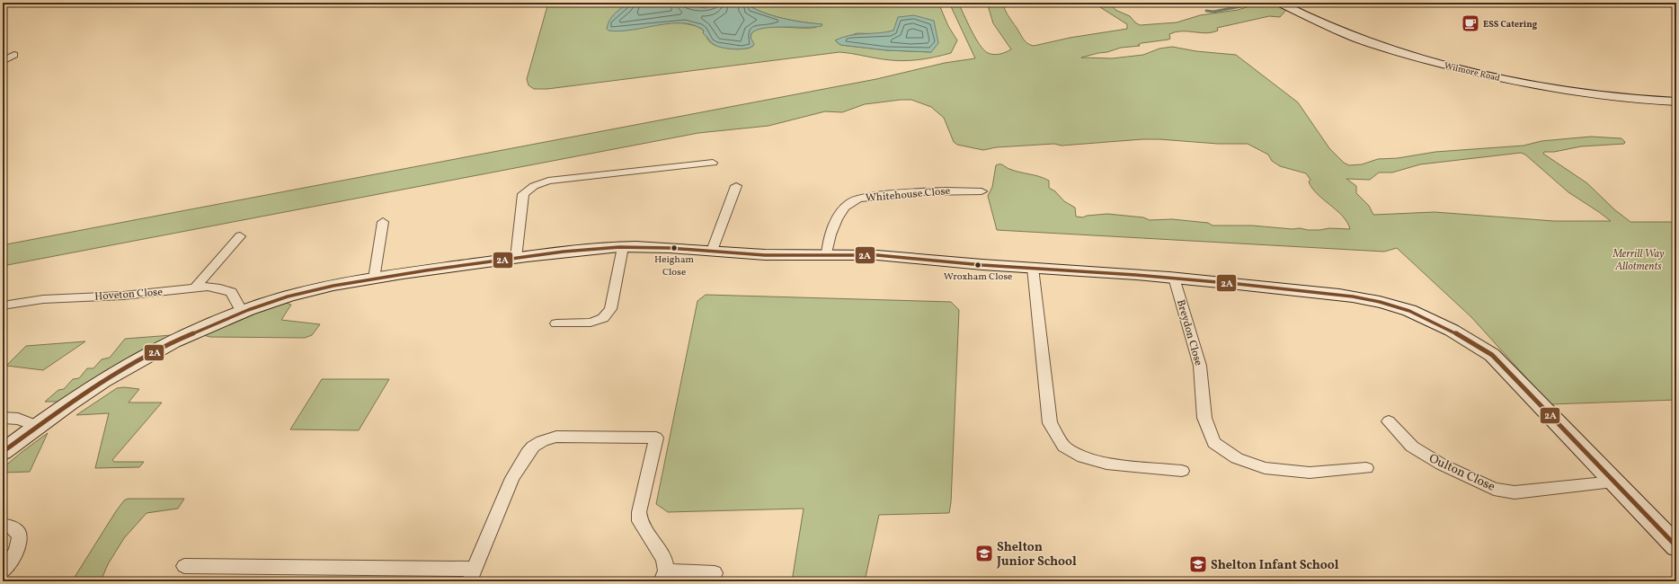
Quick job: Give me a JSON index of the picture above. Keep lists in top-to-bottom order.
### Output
{
  "streets": {
    "street": [
      "Wilmore Road",
      "Whitehouse Close",
      "Hoveton Close",
      "Breydon Close",
      "Oulton Close"
    ]
  },
  "parks": ["Merrill Way Allotments"],
  "places": {
    "cafe": ["ESS Catering"],
    "other": ["Heigham Close", "Wroxham Close"],
    "school or university": ["Shelton Junior School", "Shelton Infant School"]
  },
  "lines": ["transit line 2A"]
}
